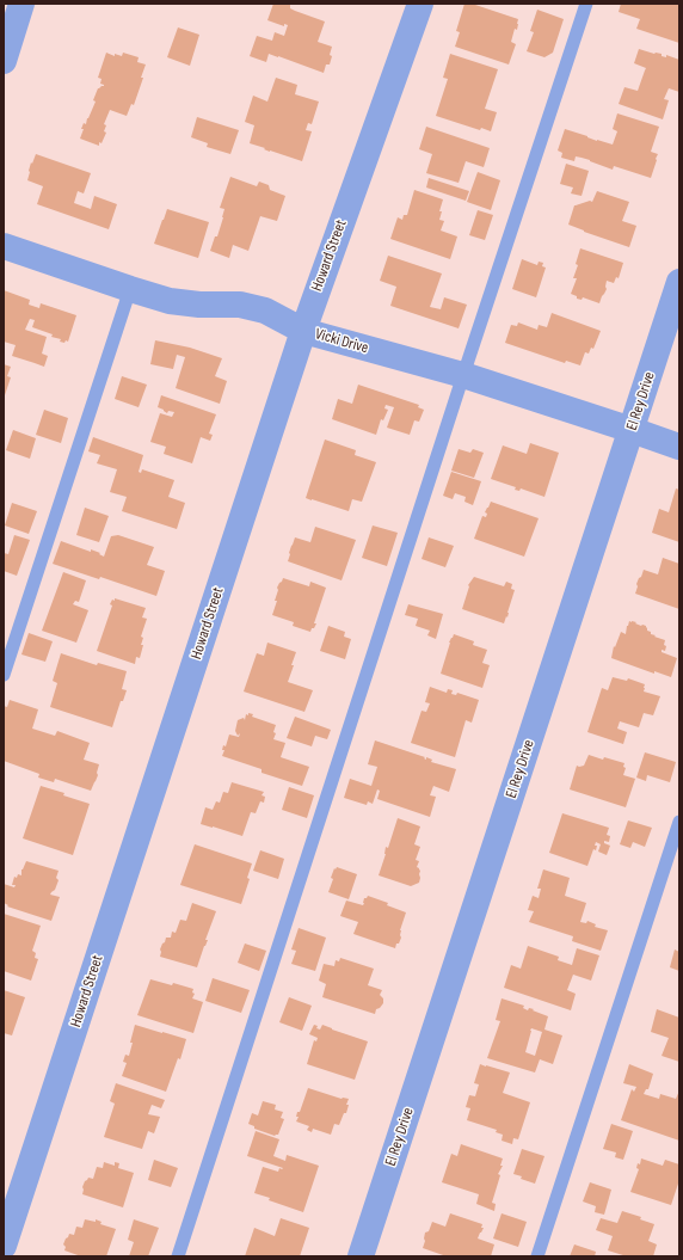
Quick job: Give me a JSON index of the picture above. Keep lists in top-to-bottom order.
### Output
{
  "streets": {
    "street": ["Howard Street", "Vicki Drive", "El Rey Drive"]
  },
  "crossings": [
    ["Howard Street", "Vicki Drive"],
    ["Vicki Drive", "El Rey Drive"]
  ]
}
